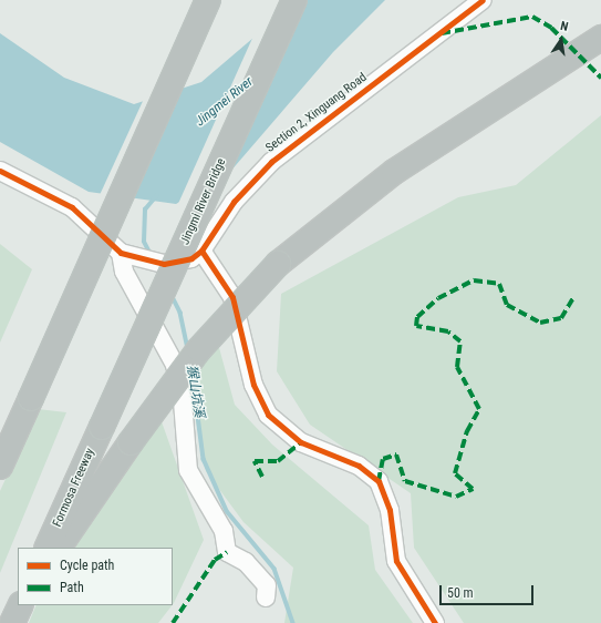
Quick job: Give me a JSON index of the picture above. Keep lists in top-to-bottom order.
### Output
{
  "streets": {
    "highway": ["Jingmi River Bridge", "Formosa Freeway"],
    "street": ["Section 2, Xinguang Road"]
  },
  "crossings": [
    ["Jingmi River Bridge", "Formosa Freeway"]
  ],
  "water": ["Jingmei River", "猴山坑溪"],
  "legend": ["Cycle path", "Path"],
  "scale_bar": "50 m",
  "north": "top"
}
